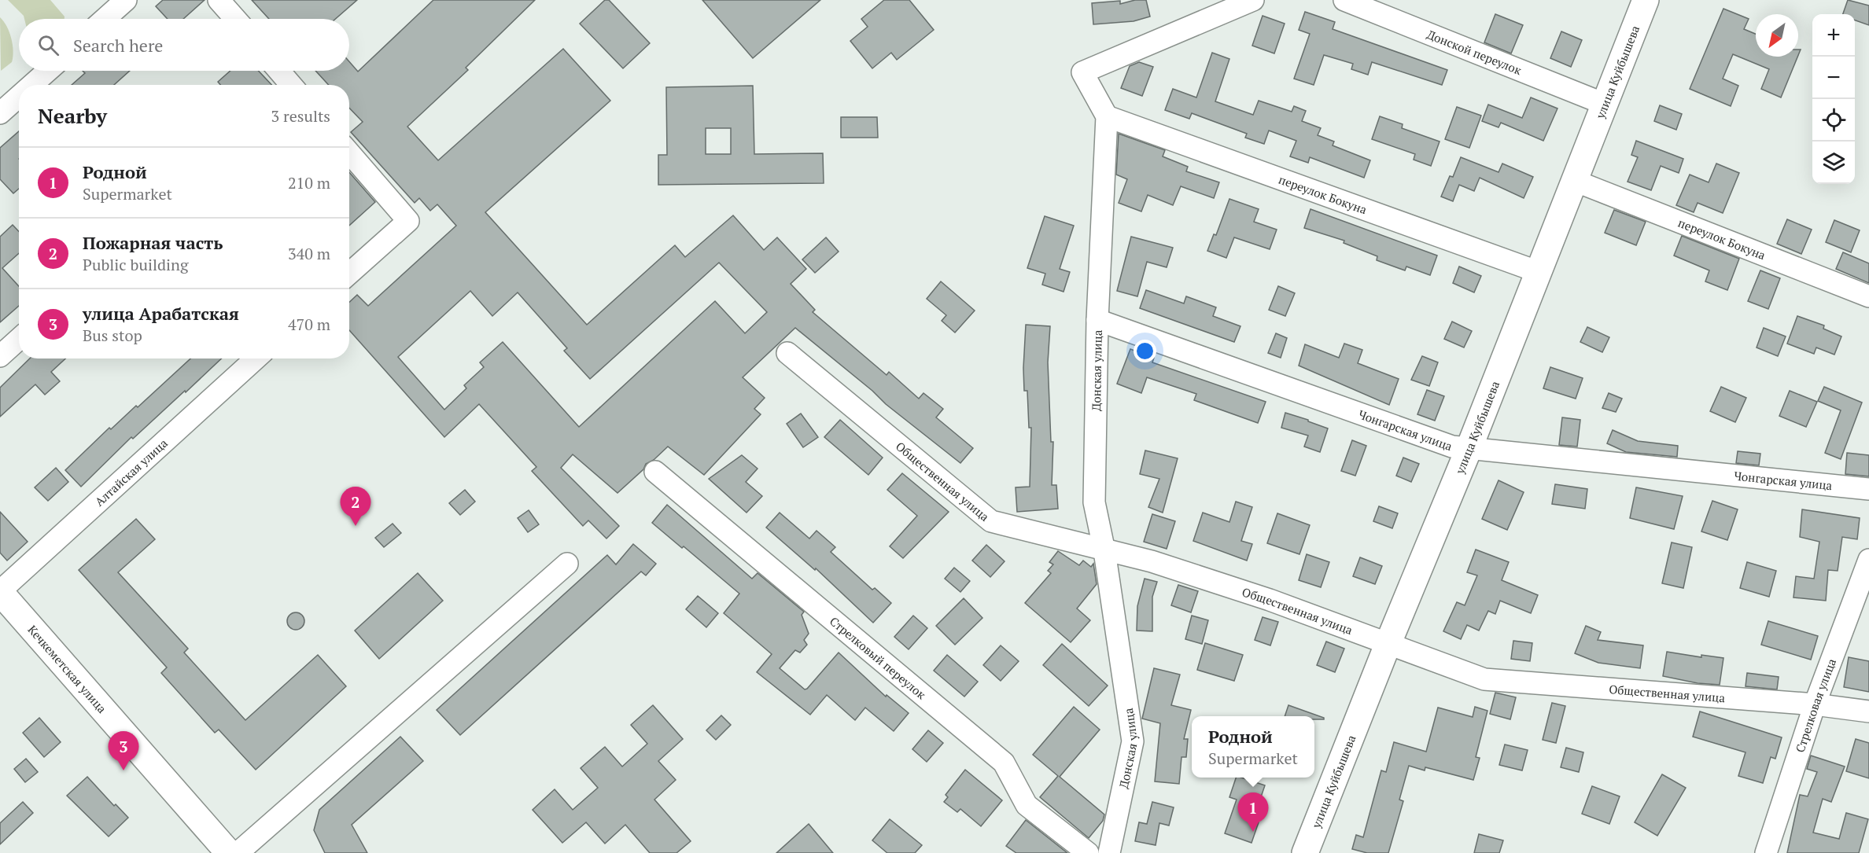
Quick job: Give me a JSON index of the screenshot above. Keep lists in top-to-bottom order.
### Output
{
  "streets": {
    "main road": ["улица Куйбышева", "Кечкеметская улица"],
    "street": [
      "Донской переулок",
      "переулок Бокуна",
      "Донская улица",
      "Чонгарская улица",
      "Алтайская улица",
      "Общественная улица",
      "Стрелковый переулок",
      "Стрелковая улица"
    ]
  },
  "crossings": [
    ["Донской переулок", "улица Куйбышева"],
    ["улица Куйбышева", "переулок Бокуна"],
    ["улица Куйбышева", "Чонгарская улица"],
    ["улица Куйбышева", "Общественная улица"],
    ["переулок Бокуна", "Донская улица"],
    ["Донская улица", "Чонгарская улица"],
    ["Донская улица", "Общественная улица"],
    ["Алтайская улица", "Кечкеметская улица"],
    ["Общественная улица", "Стрелковая улица"]
  ],
  "north": "bottom left",
  "page": {
    "map_buttons": ["+", "−"],
    "search": "Search here",
    "heading": ["Nearby", "3 results"],
    "list": [
      {
        "mark": "1",
        "name": "Родной",
        "note": "Supermarket",
        "value": "210 m"
      },
      {
        "mark": "2",
        "name": "Пожарная часть",
        "note": "Public building",
        "value": "340 m"
      },
      {
        "mark": "3",
        "name": "улица Арабатская",
        "note": "Bus stop",
        "value": "470 m"
      }
    ],
    "pins": ["2", "3", "1"],
    "popup": ["Родной", "Supermarket"]
  }
}
